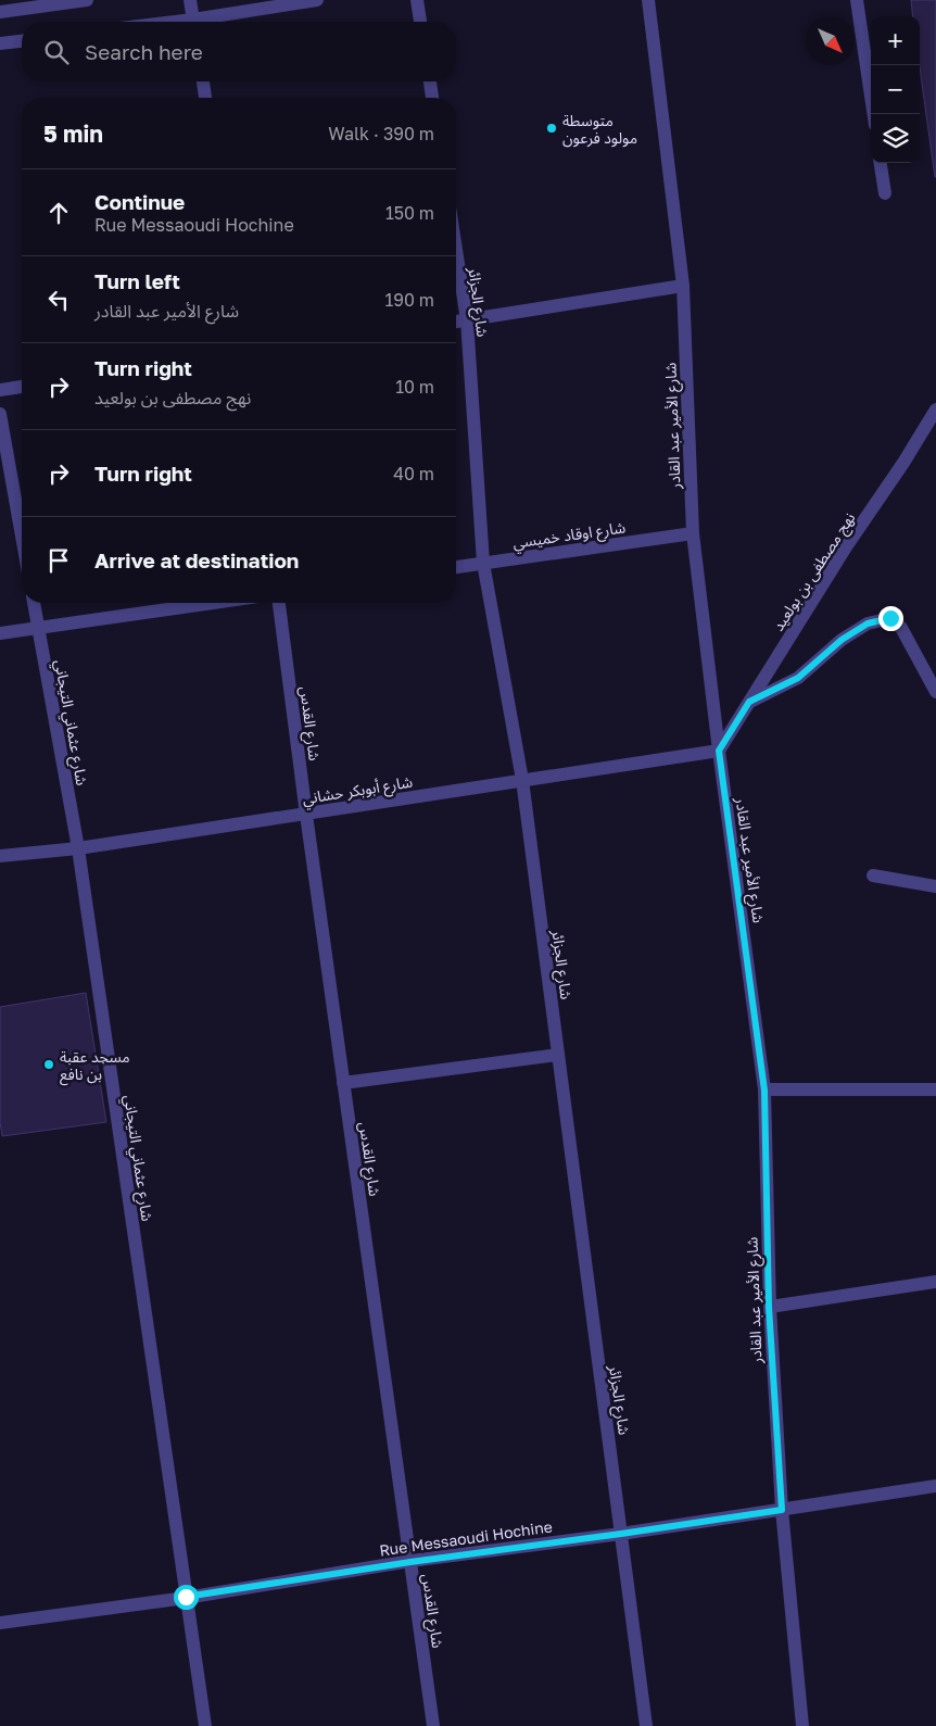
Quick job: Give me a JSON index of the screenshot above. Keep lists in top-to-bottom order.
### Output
{
  "streets": {
    "street": [
      "شارع الجزائر",
      "شارع الأمير عبد القادر",
      "شارع اوقاد خميسي",
      "نهج مصطفى بن بولعيد",
      "شارع عثماني التيجاني",
      "شارع القدس",
      "شارع أبوبكر حشاني",
      "Rue Messaoudi Hochine"
    ]
  },
  "crossings": [
    ["شارع الجزائر", "شارع اوقاد خميسي"],
    ["شارع الجزائر", "شارع أبوبكر حشاني"],
    ["شارع الجزائر", "Rue Messaoudi Hochine"],
    ["شارع الأمير عبد القادر", "شارع اوقاد خميسي"],
    ["شارع الأمير عبد القادر", "نهج مصطفى بن بولعيد"],
    ["شارع الأمير عبد القادر", "شارع أبوبكر حشاني"],
    ["شارع الأمير عبد القادر", "Rue Messaoudi Hochine"],
    ["نهج مصطفى بن بولعيد", "شارع أبوبكر حشاني"],
    ["شارع عثماني التيجاني", "شارع أبوبكر حشاني"],
    ["شارع عثماني التيجاني", "Rue Messaoudi Hochine"],
    ["شارع القدس", "شارع أبوبكر حشاني"],
    ["شارع القدس", "Rue Messaoudi Hochine"]
  ],
  "places": ["متوسطة مولود فرعون", "مسجد عقبة بن نافع"],
  "north": "bottom right",
  "page": {
    "map_buttons": ["+", "−"],
    "search": "Search here",
    "heading": ["5 min", "Walk · 390 m"],
    "list": [
      ["Continue", "Rue Messaoudi Hochine", "150 m"],
      ["Turn left", "شارع الأمير عبد القادر", "190 m"],
      ["Turn right", "نهج مصطفى بن بولعيد", "10 m"],
      ["Turn right", "40 m"],
      "Arrive at destination"
    ]
  }
}
